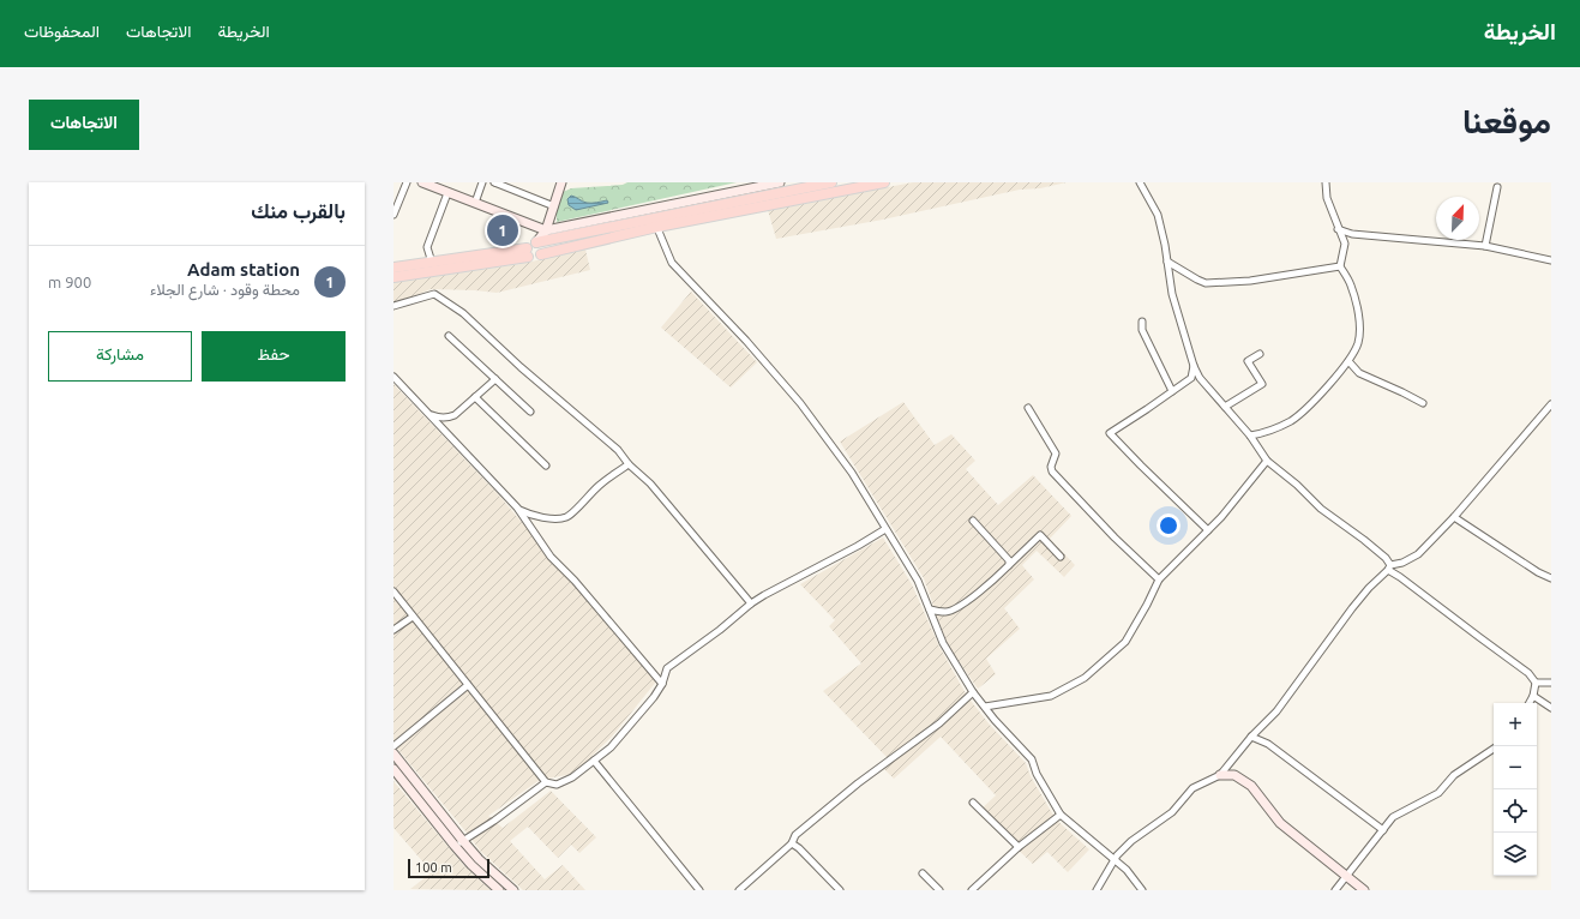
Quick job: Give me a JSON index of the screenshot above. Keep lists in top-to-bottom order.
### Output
{
  "scale_bar": "100 m",
  "north": "top right",
  "page": {
    "header": "الخريطة",
    "nav": ["الخريطة", "الاتجاهات", "المحفوظات"],
    "title": "موقعنا",
    "buttons": [
      "الاتجاهات",
      ["حفظ", "مشاركة"]
    ],
    "heading": "بالقرب منك",
    "pins": "1",
    "list": [
      {
        "mark": "1",
        "name": "Adam station",
        "note": "محطة وقود · شارع الجلاء",
        "value": "900 m"
      }
    ],
    "map_buttons": ["+", "−"],
    "scale": "100 m"
  }
}
